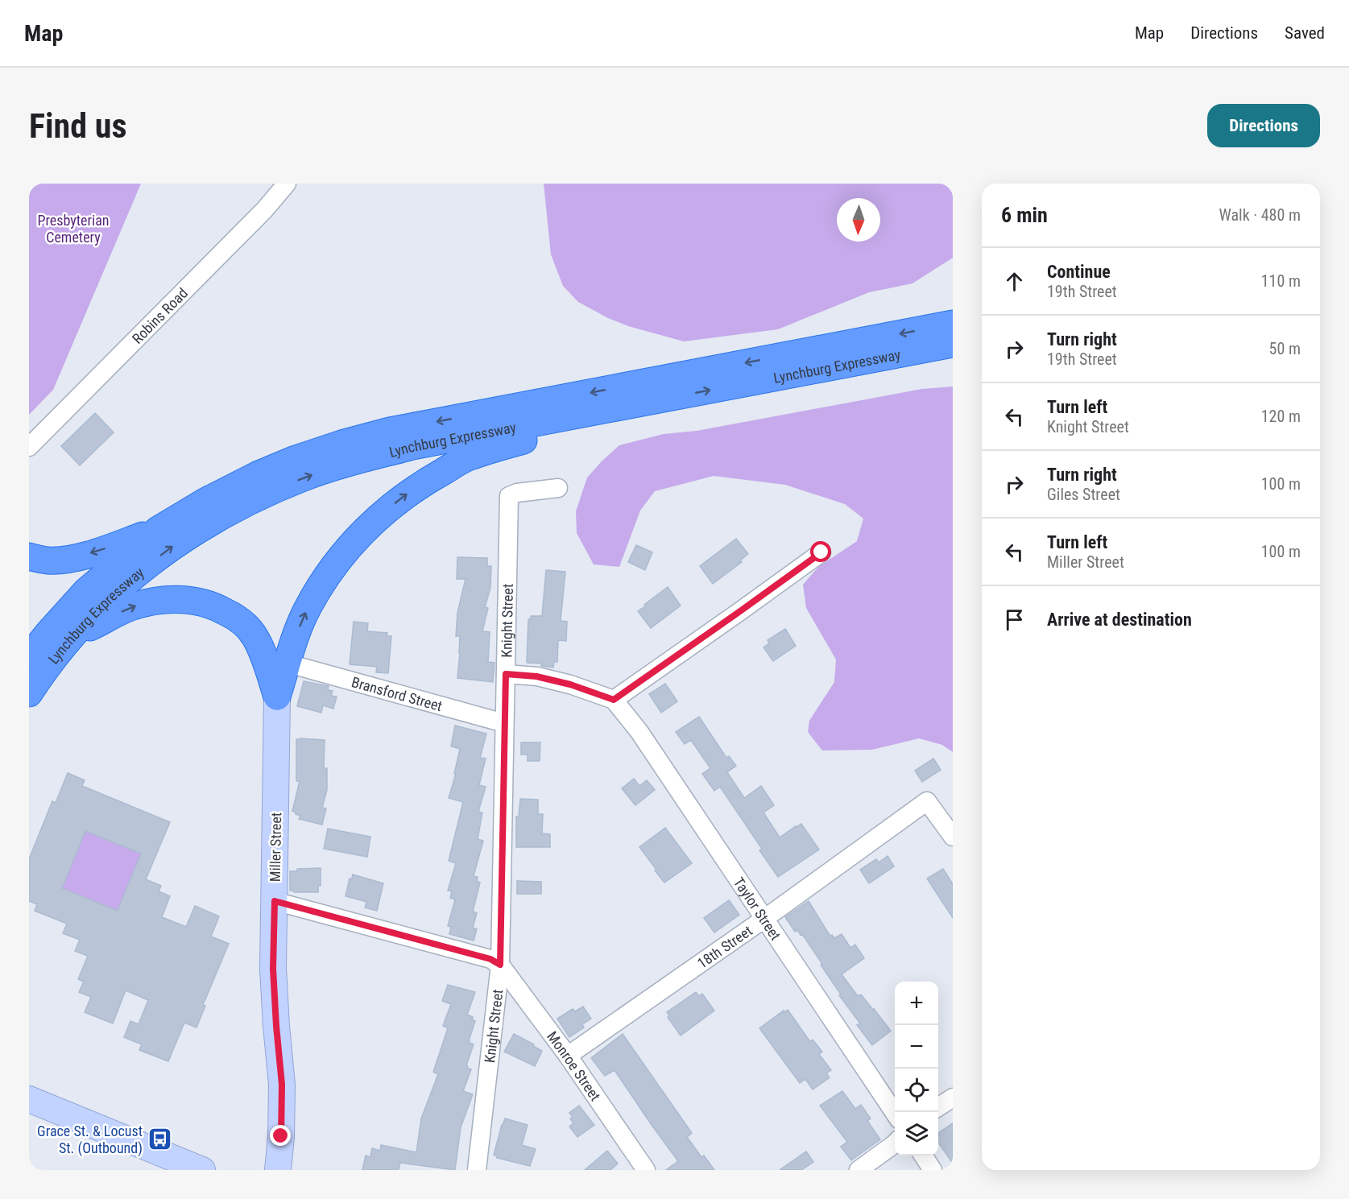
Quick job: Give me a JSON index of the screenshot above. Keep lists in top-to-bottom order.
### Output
{
  "streets": {
    "highway": ["Lynchburg Expressway"],
    "main road": ["Miller Street"],
    "street": [
      "Robins Road",
      "Knight Street",
      "Bransford Street",
      "Taylor Street",
      "18th Street",
      "Monroe Street"
    ]
  },
  "crossings": [
    ["Knight Street", "Bransford Street"],
    ["Knight Street", "Monroe Street"],
    ["Taylor Street", "18th Street"],
    ["18th Street", "Monroe Street"]
  ],
  "parks": ["Presbyterian Cemetery"],
  "places": {
    "bus stop": ["Grace St. & Locust St. (Outbound)"]
  },
  "north": "bottom",
  "page": {
    "header": "Map",
    "nav": ["Map", "Directions", "Saved"],
    "buttons": "Directions",
    "title": "Find us",
    "heading": ["6 min", "Walk · 480 m"],
    "list": [
      ["Continue", "19th Street", "110 m"],
      ["Turn right", "19th Street", "50 m"],
      ["Turn left", "Knight Street", "120 m"],
      ["Turn right", "Giles Street", "100 m"],
      ["Turn left", "Miller Street", "100 m"],
      "Arrive at destination"
    ],
    "map_buttons": ["+", "−"]
  }
}
